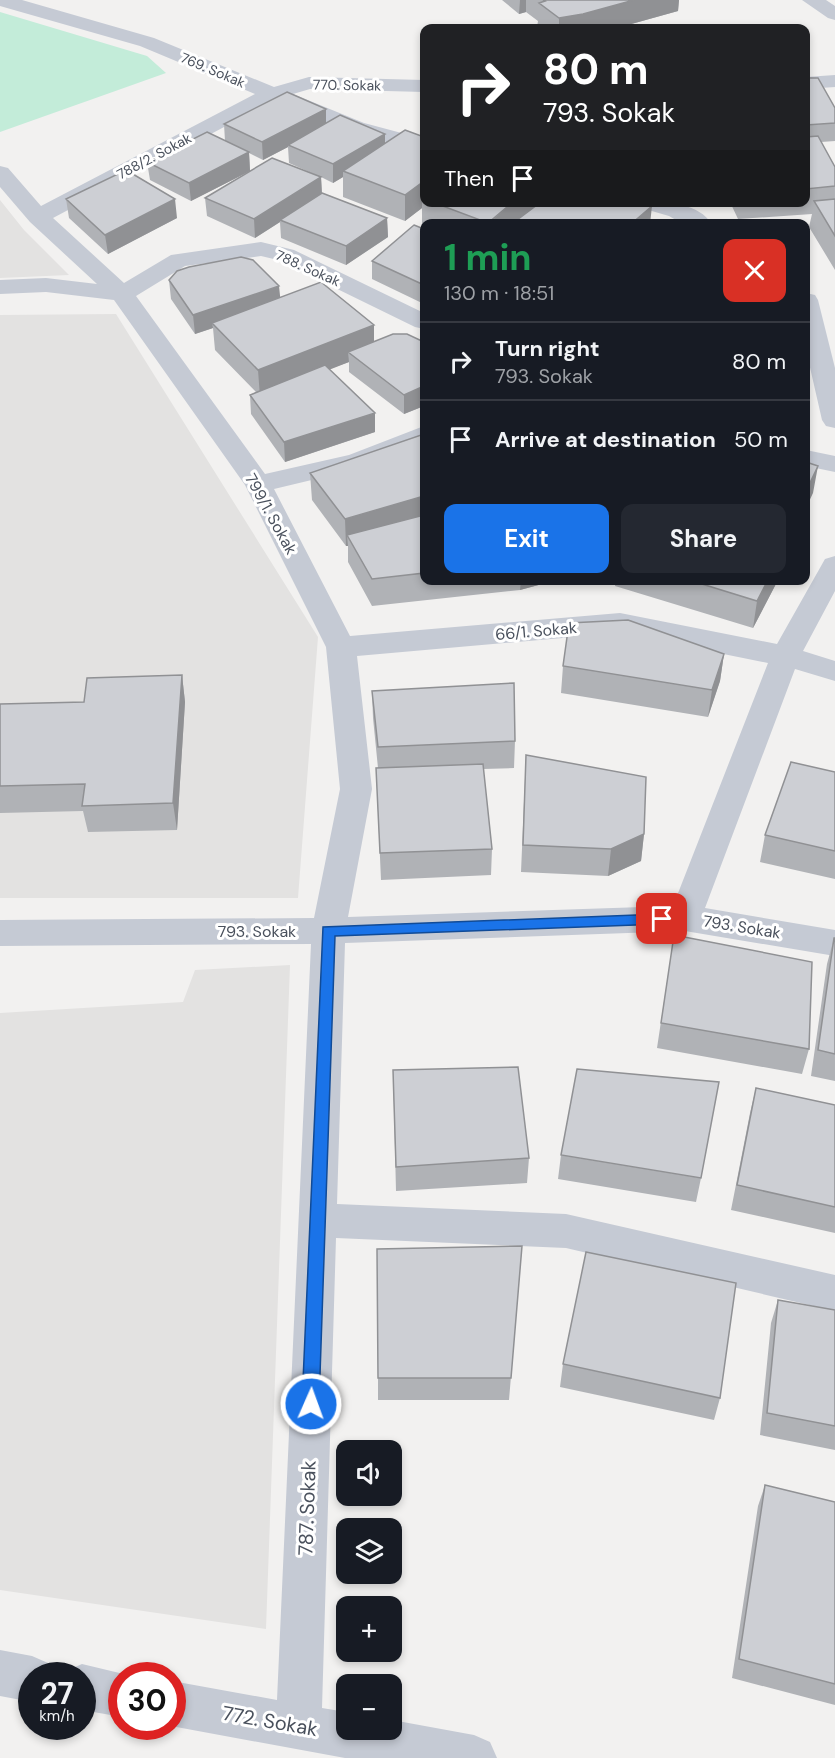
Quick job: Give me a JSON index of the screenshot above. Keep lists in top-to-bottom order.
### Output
{
  "streets": {
    "street": [
      "769. Sokak",
      "770. Sokak",
      "788/2. Sokak",
      "788. Sokak",
      "799/1. Sokak",
      "66/1. Sokak",
      "793. Sokak",
      "787. Sokak",
      "772. Sokak"
    ]
  },
  "crossings": [
    ["769. Sokak", "770. Sokak"],
    ["769. Sokak", "788/2. Sokak"],
    ["770. Sokak", "788/2. Sokak"],
    ["788/2. Sokak", "799/1. Sokak"],
    ["788. Sokak", "799/1. Sokak"],
    ["799/1. Sokak", "66/1. Sokak"],
    ["799/1. Sokak", "793. Sokak"],
    ["799/1. Sokak", "787. Sokak"],
    ["793. Sokak", "787. Sokak"],
    ["787. Sokak", "772. Sokak"]
  ],
  "page": {
    "turn": ["80 m", "793. Sokak"],
    "then": "Then",
    "heading": ["1 min", "130 m · 18:51"],
    "list": [
      {
        "name": "Turn right",
        "note": "793. Sokak",
        "value": "80 m"
      },
      {
        "name": "Arrive at destination",
        "value": "50 m"
      }
    ],
    "buttons": ["Exit", "Share"],
    "map_buttons": ["+", "−"],
    "speed": "27 km/h",
    "limit": "30"
  }
}
